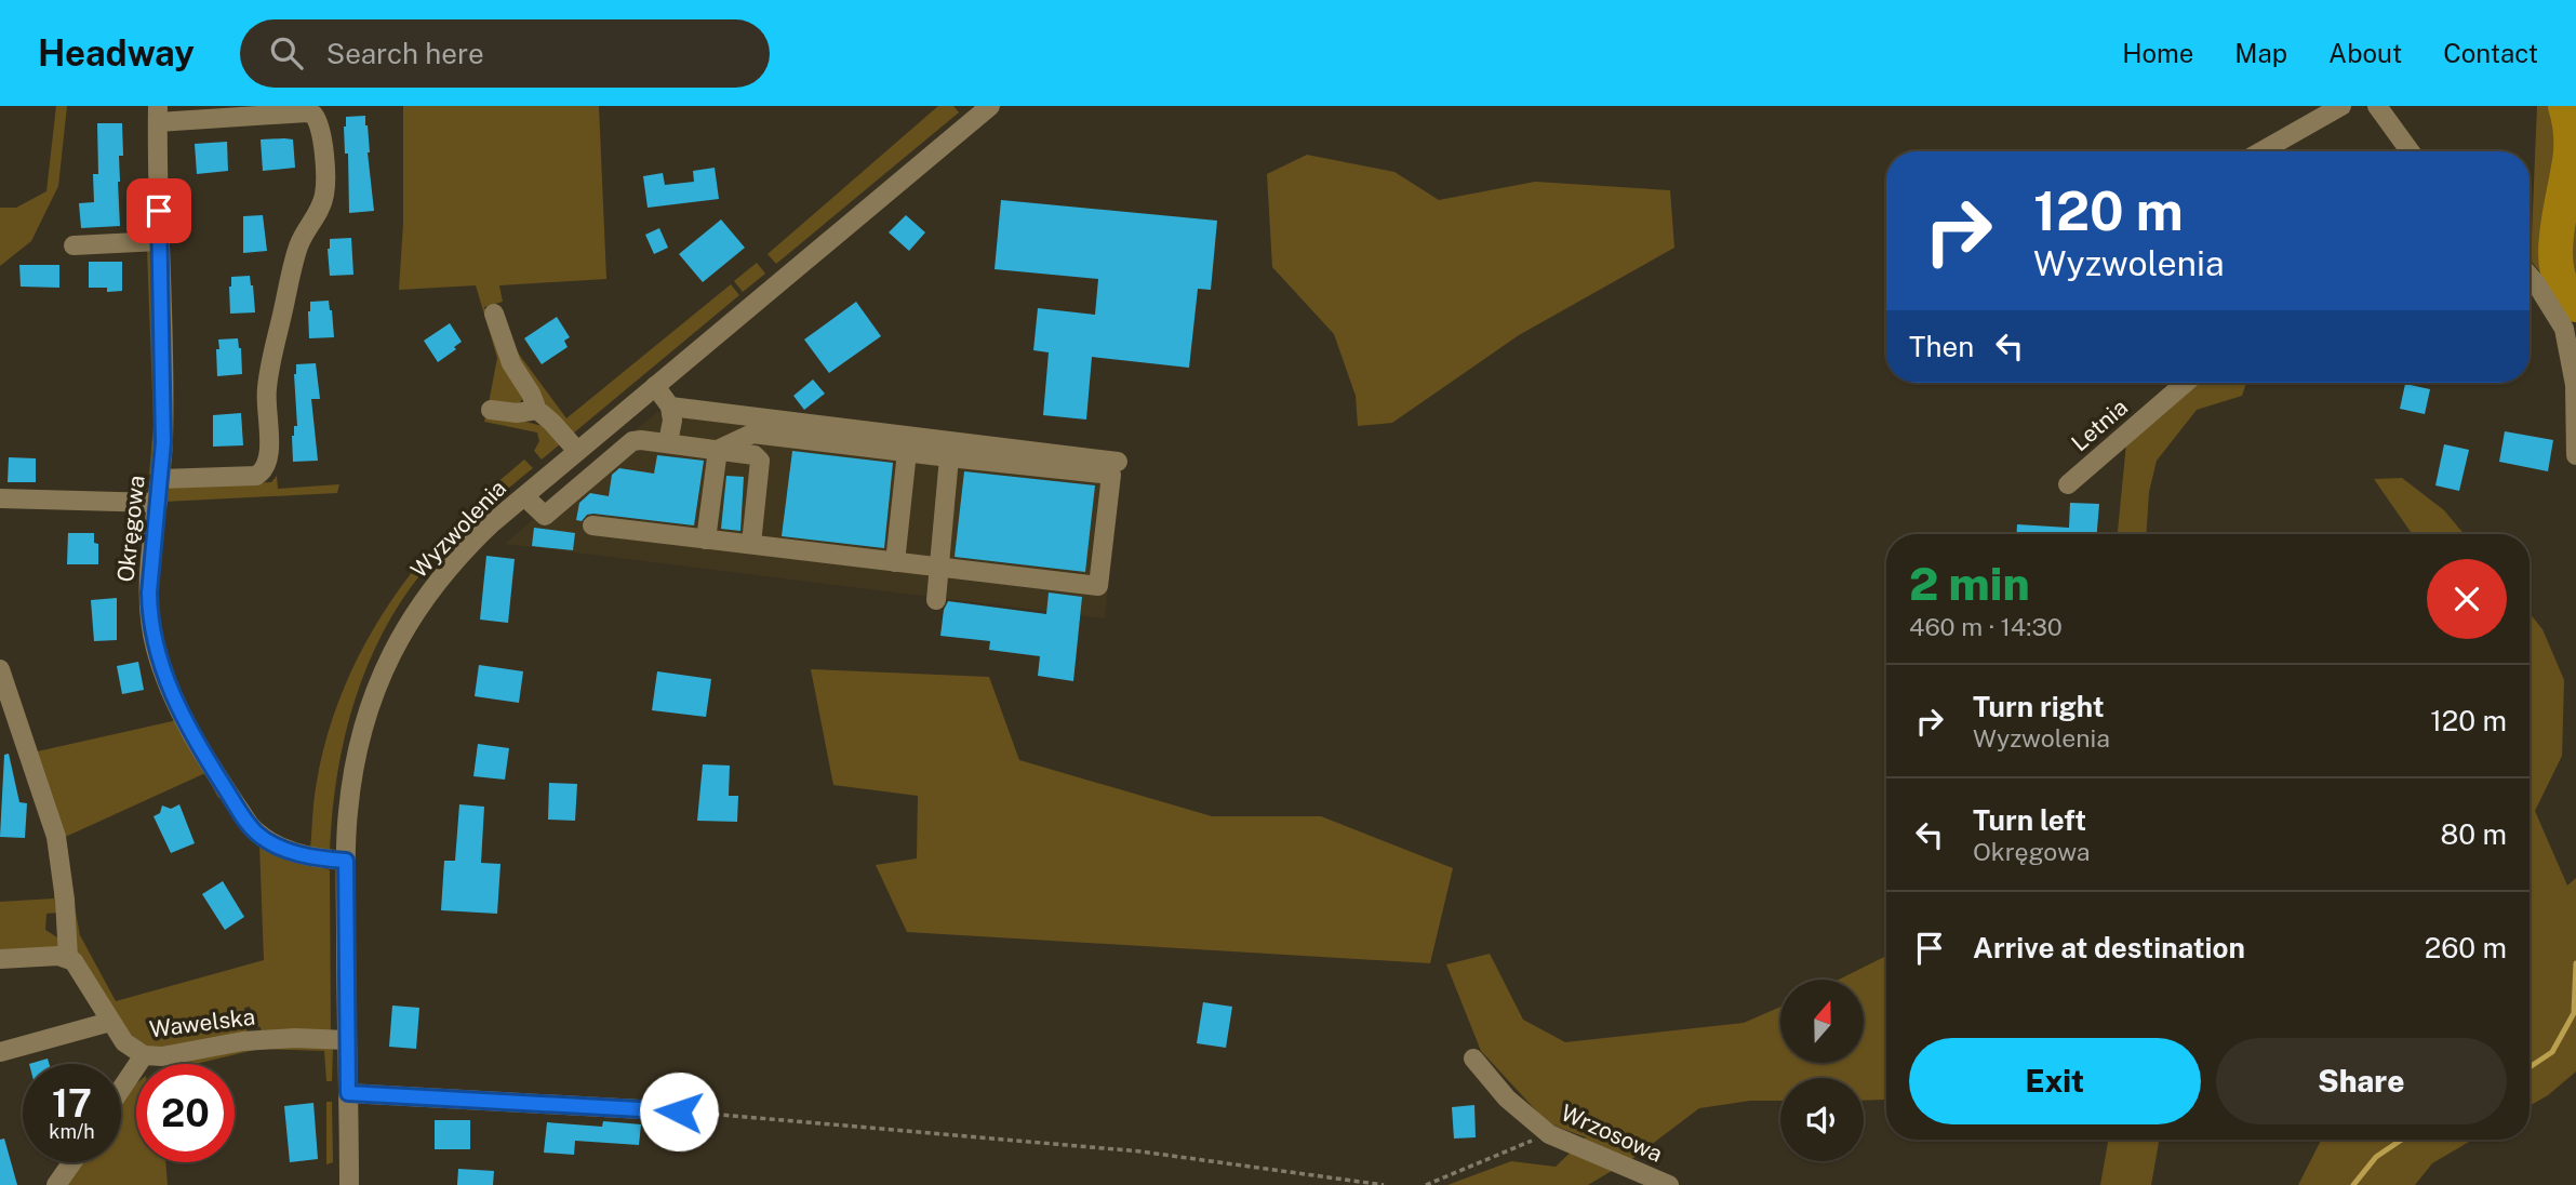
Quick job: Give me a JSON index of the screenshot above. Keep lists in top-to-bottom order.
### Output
{
  "streets": {
    "street": [
      "Letnia",
      "Okręgowa",
      "Wyzwolenia",
      "Wawelska",
      "Wrzosowa"
    ]
  },
  "crossings": [
    ["Okręgowa", "Wyzwolenia"],
    ["Wyzwolenia", "Wawelska"]
  ],
  "north": "top",
  "page": {
    "header": "Headway",
    "search": "Search here",
    "nav": [
      "Home",
      "Map",
      "About",
      "Contact"
    ],
    "turn": ["120 m", "Wyzwolenia"],
    "then": "Then",
    "heading": ["2 min", "460 m · 14:30"],
    "list": [
      {
        "name": "Turn right",
        "note": "Wyzwolenia",
        "value": "120 m"
      },
      {
        "name": "Turn left",
        "note": "Okręgowa",
        "value": "80 m"
      },
      {
        "name": "Arrive at destination",
        "value": "260 m"
      }
    ],
    "buttons": ["Exit", "Share"],
    "speed": "17 km/h",
    "limit": "20"
  }
}
